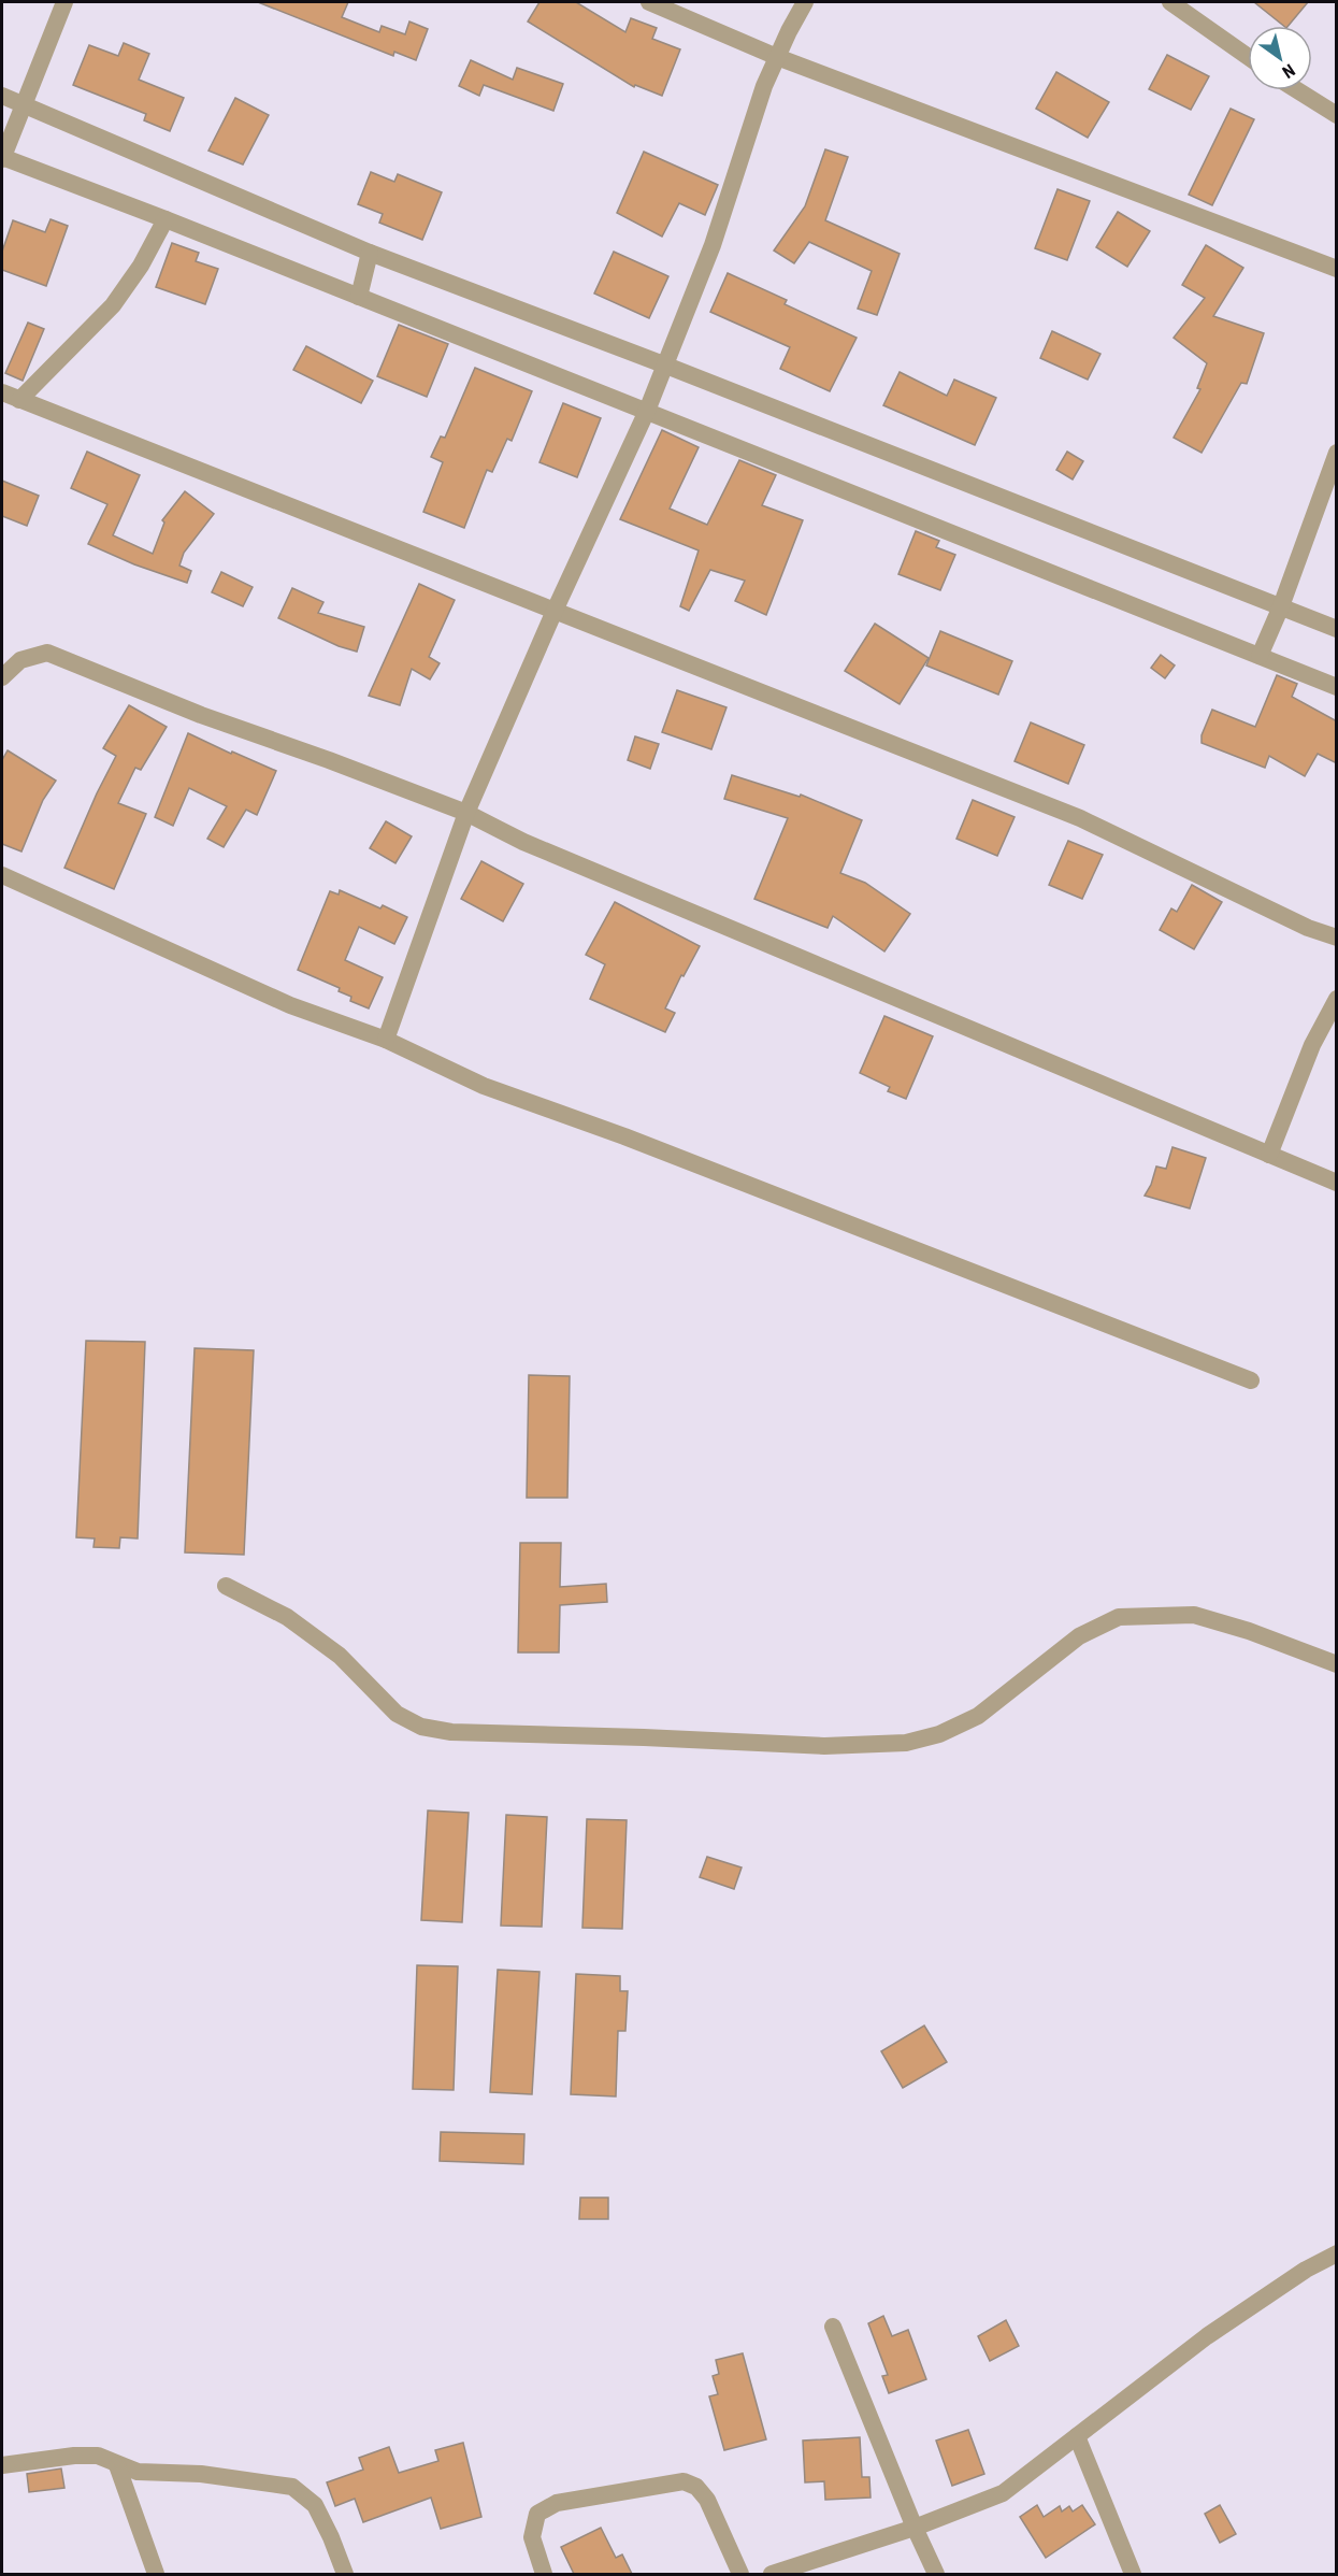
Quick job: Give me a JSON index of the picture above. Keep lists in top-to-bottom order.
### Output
{
  "north": "bottom right"
}
